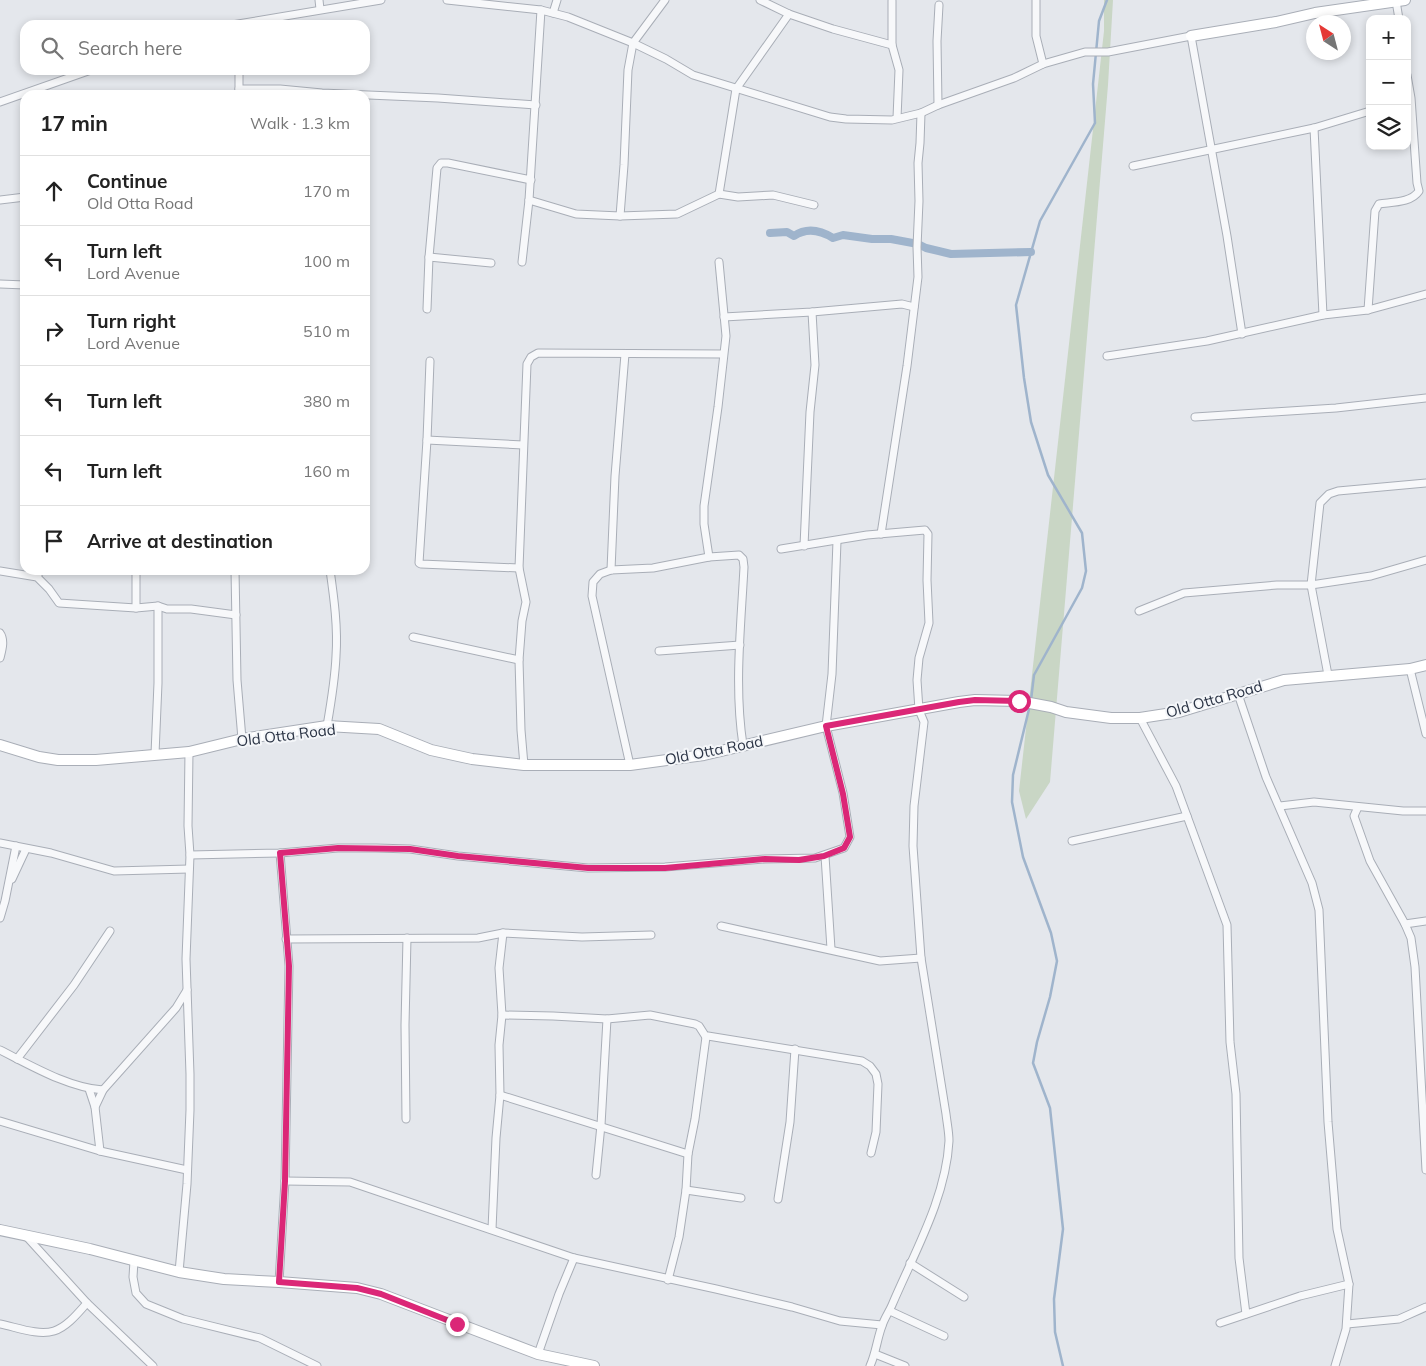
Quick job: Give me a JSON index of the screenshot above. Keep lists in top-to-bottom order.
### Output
{
  "streets": {
    "street": ["Old Otta Road"]
  },
  "north": "top left",
  "page": {
    "map_buttons": ["+", "−"],
    "search": "Search here",
    "heading": ["17 min", "Walk · 1.3 km"],
    "list": [
      ["Continue", "Old Otta Road", "170 m"],
      ["Turn left", "Lord Avenue", "100 m"],
      ["Turn right", "Lord Avenue", "510 m"],
      ["Turn left", "380 m"],
      ["Turn left", "160 m"],
      "Arrive at destination"
    ]
  }
}
